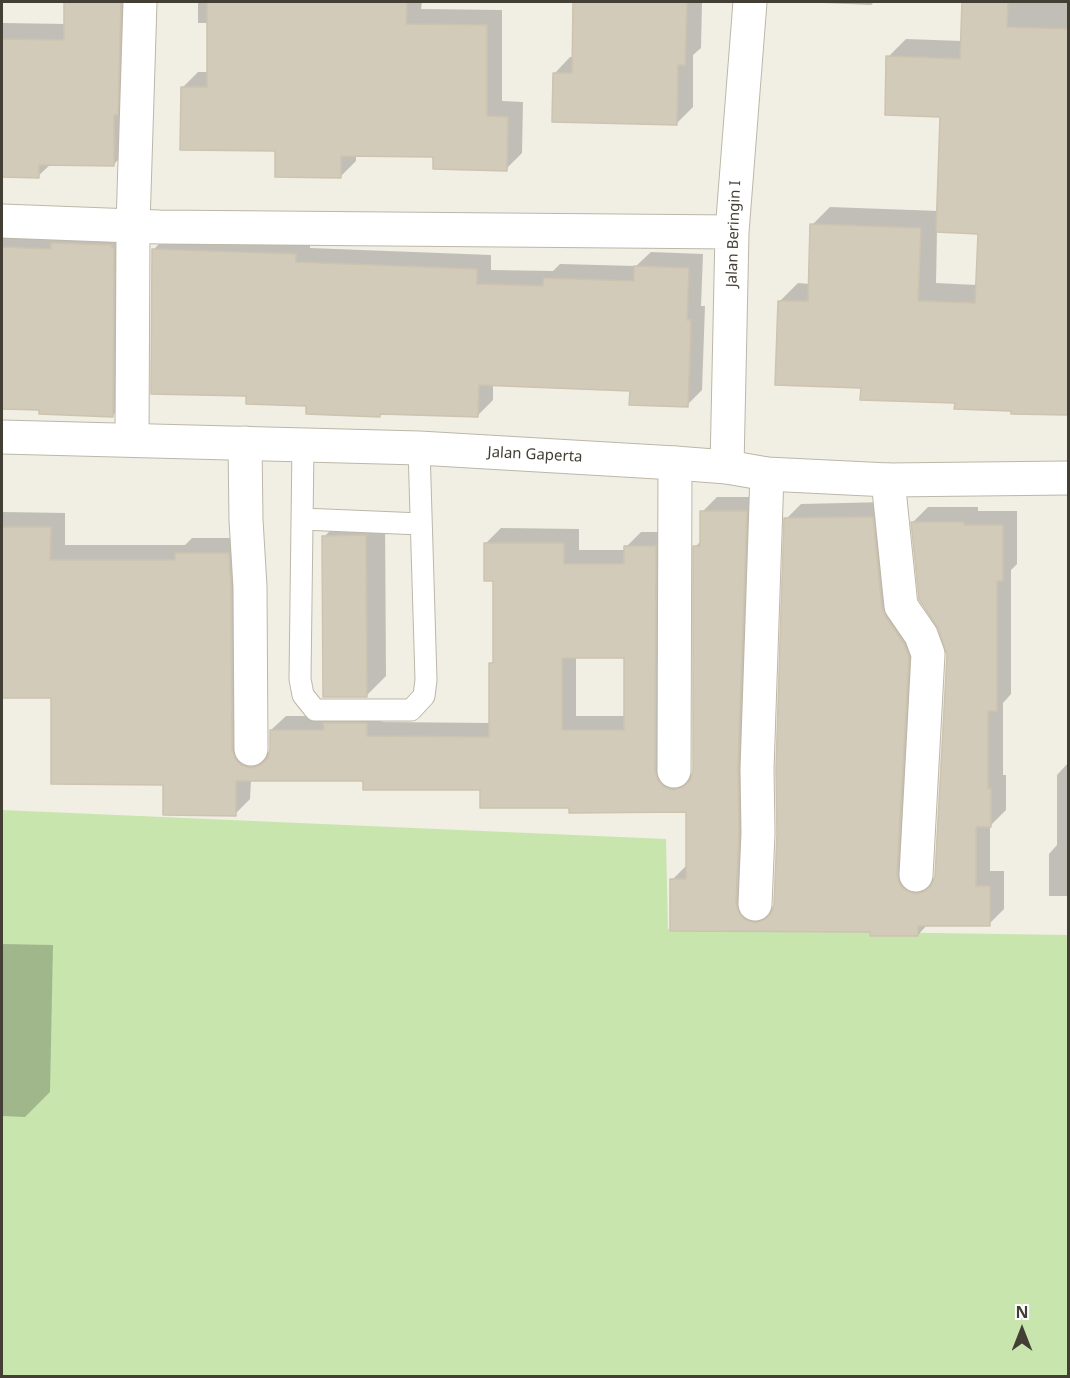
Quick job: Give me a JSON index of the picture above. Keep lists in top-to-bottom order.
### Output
{
  "streets": {
    "street": ["Jalan Beringin I", "Jalan Gaperta"]
  },
  "crossings": [
    ["Jalan Beringin I", "Jalan Gaperta"]
  ],
  "north": "top"
}
